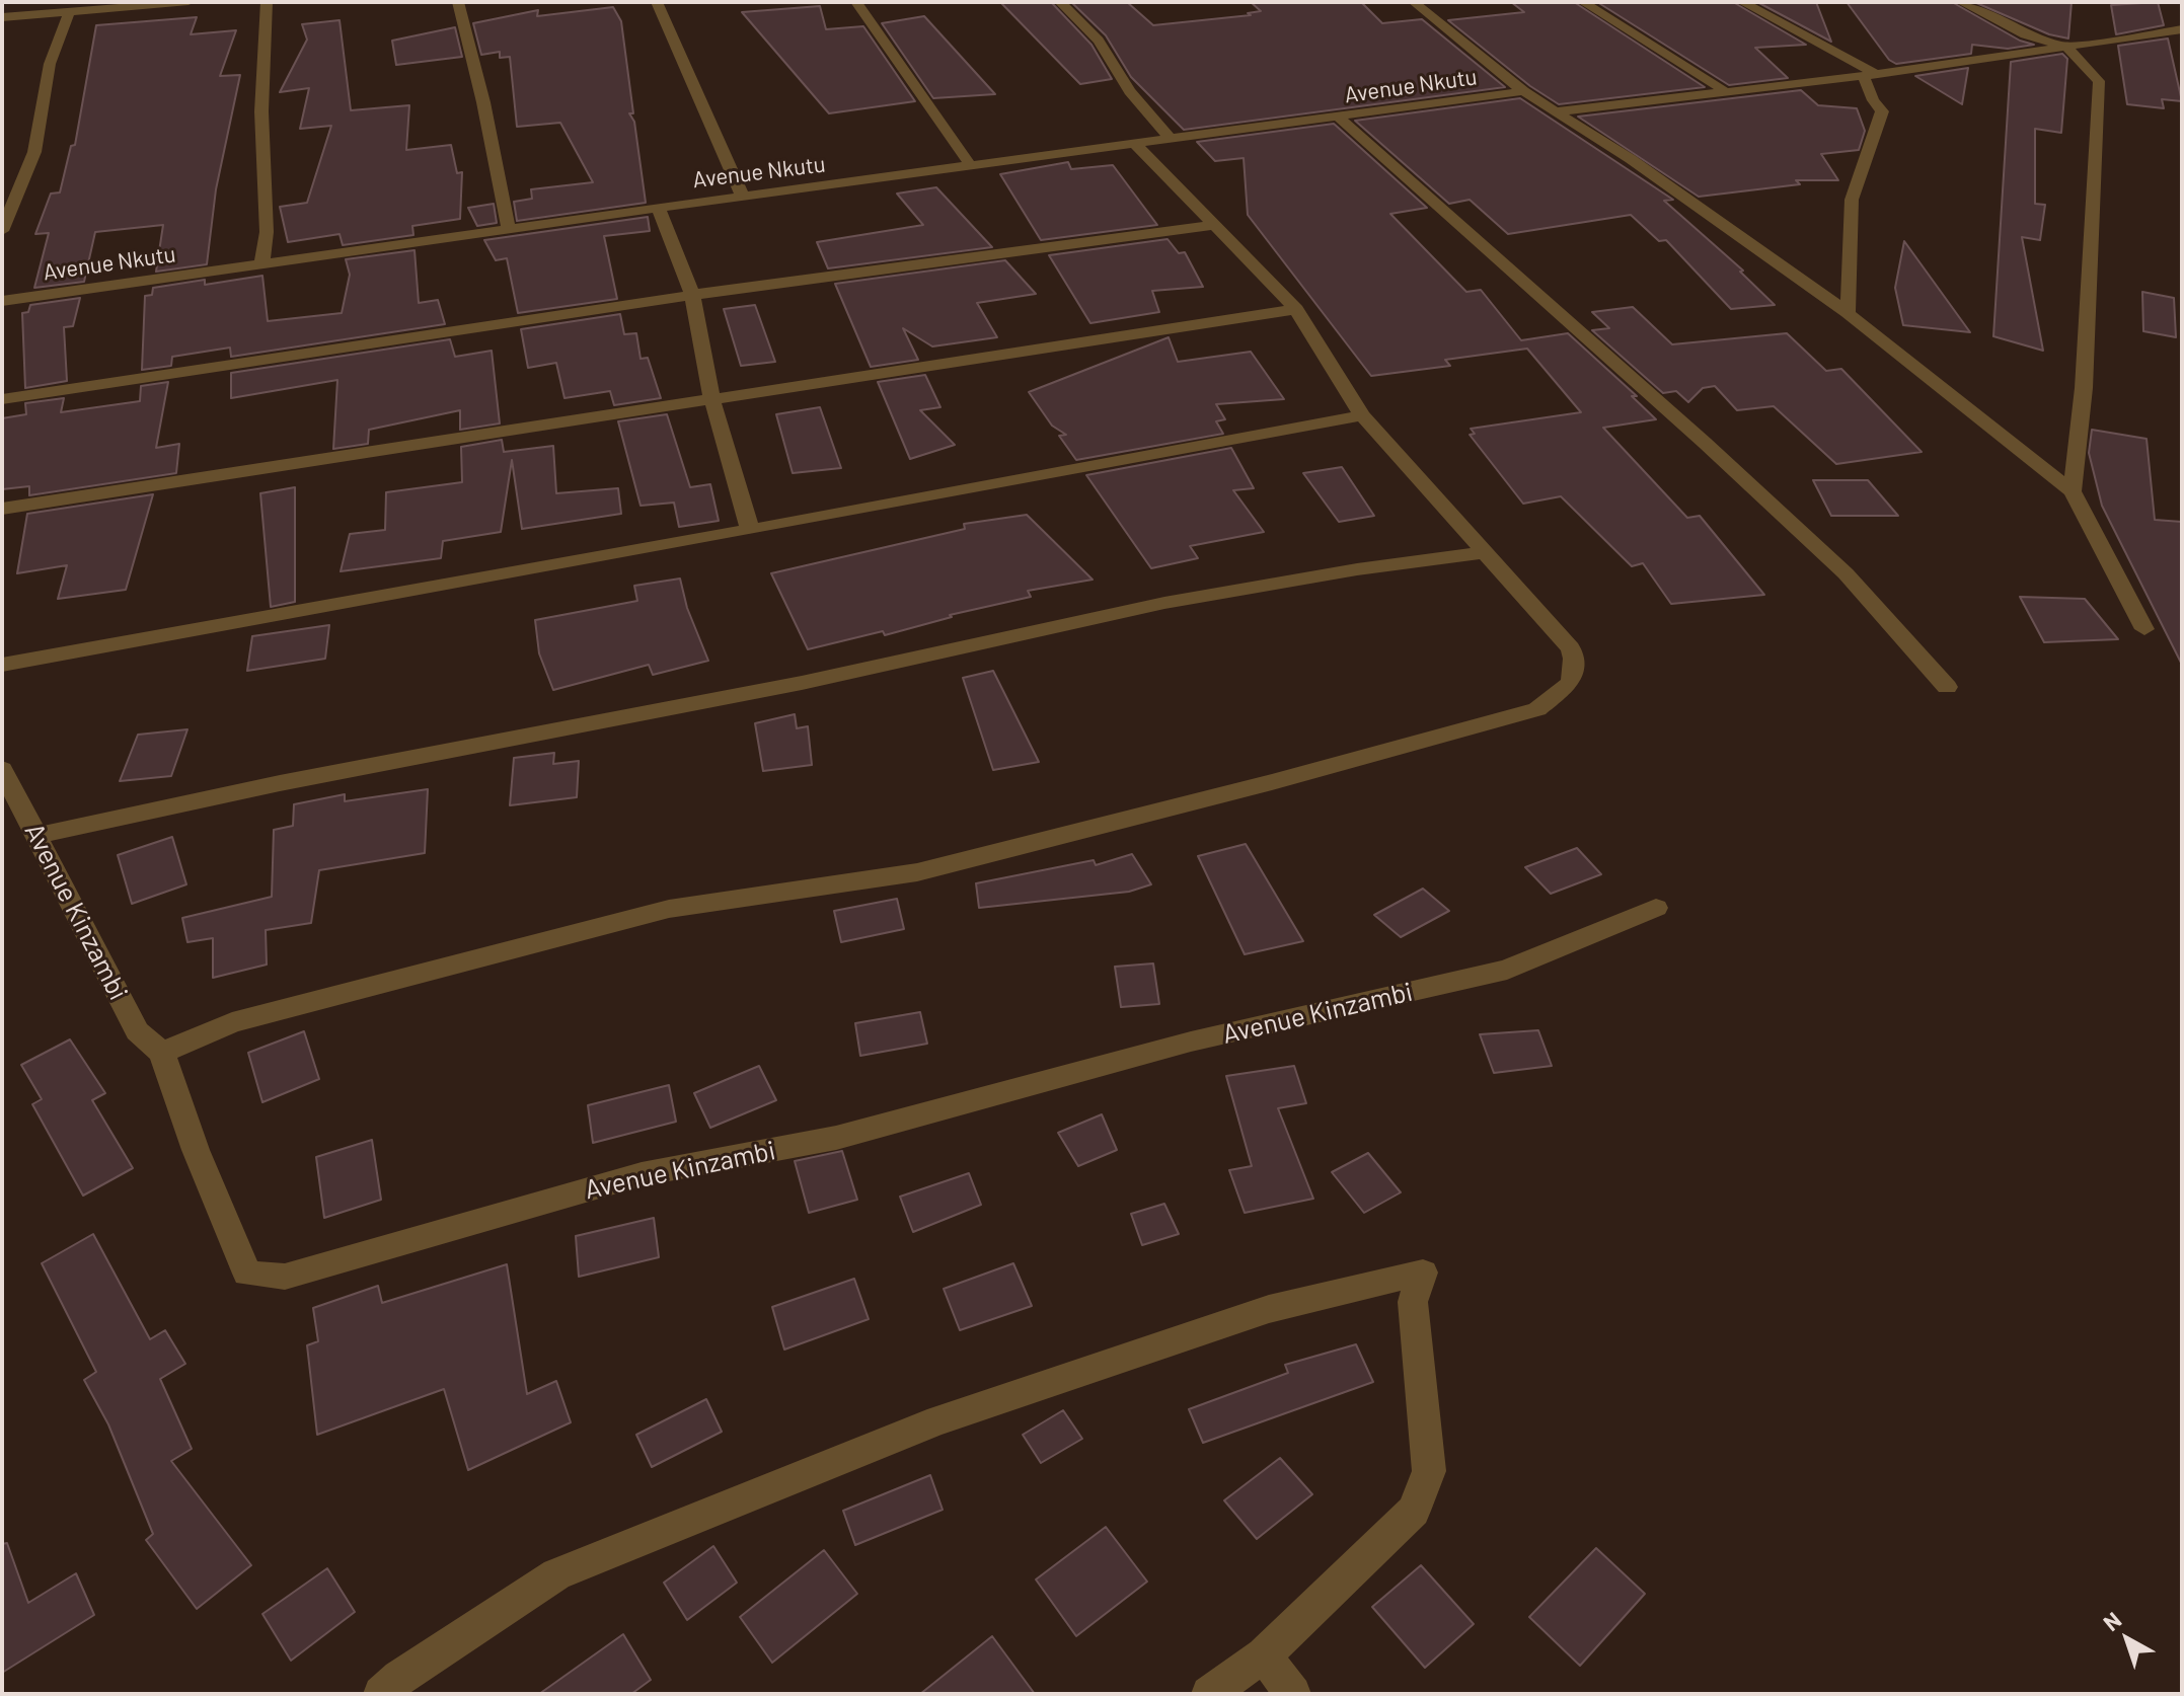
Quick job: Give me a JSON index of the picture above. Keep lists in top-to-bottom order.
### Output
{
  "streets": {
    "street": ["Avenue Nkutu", "Avenue Kinzambi"]
  },
  "north": "top left"
}
